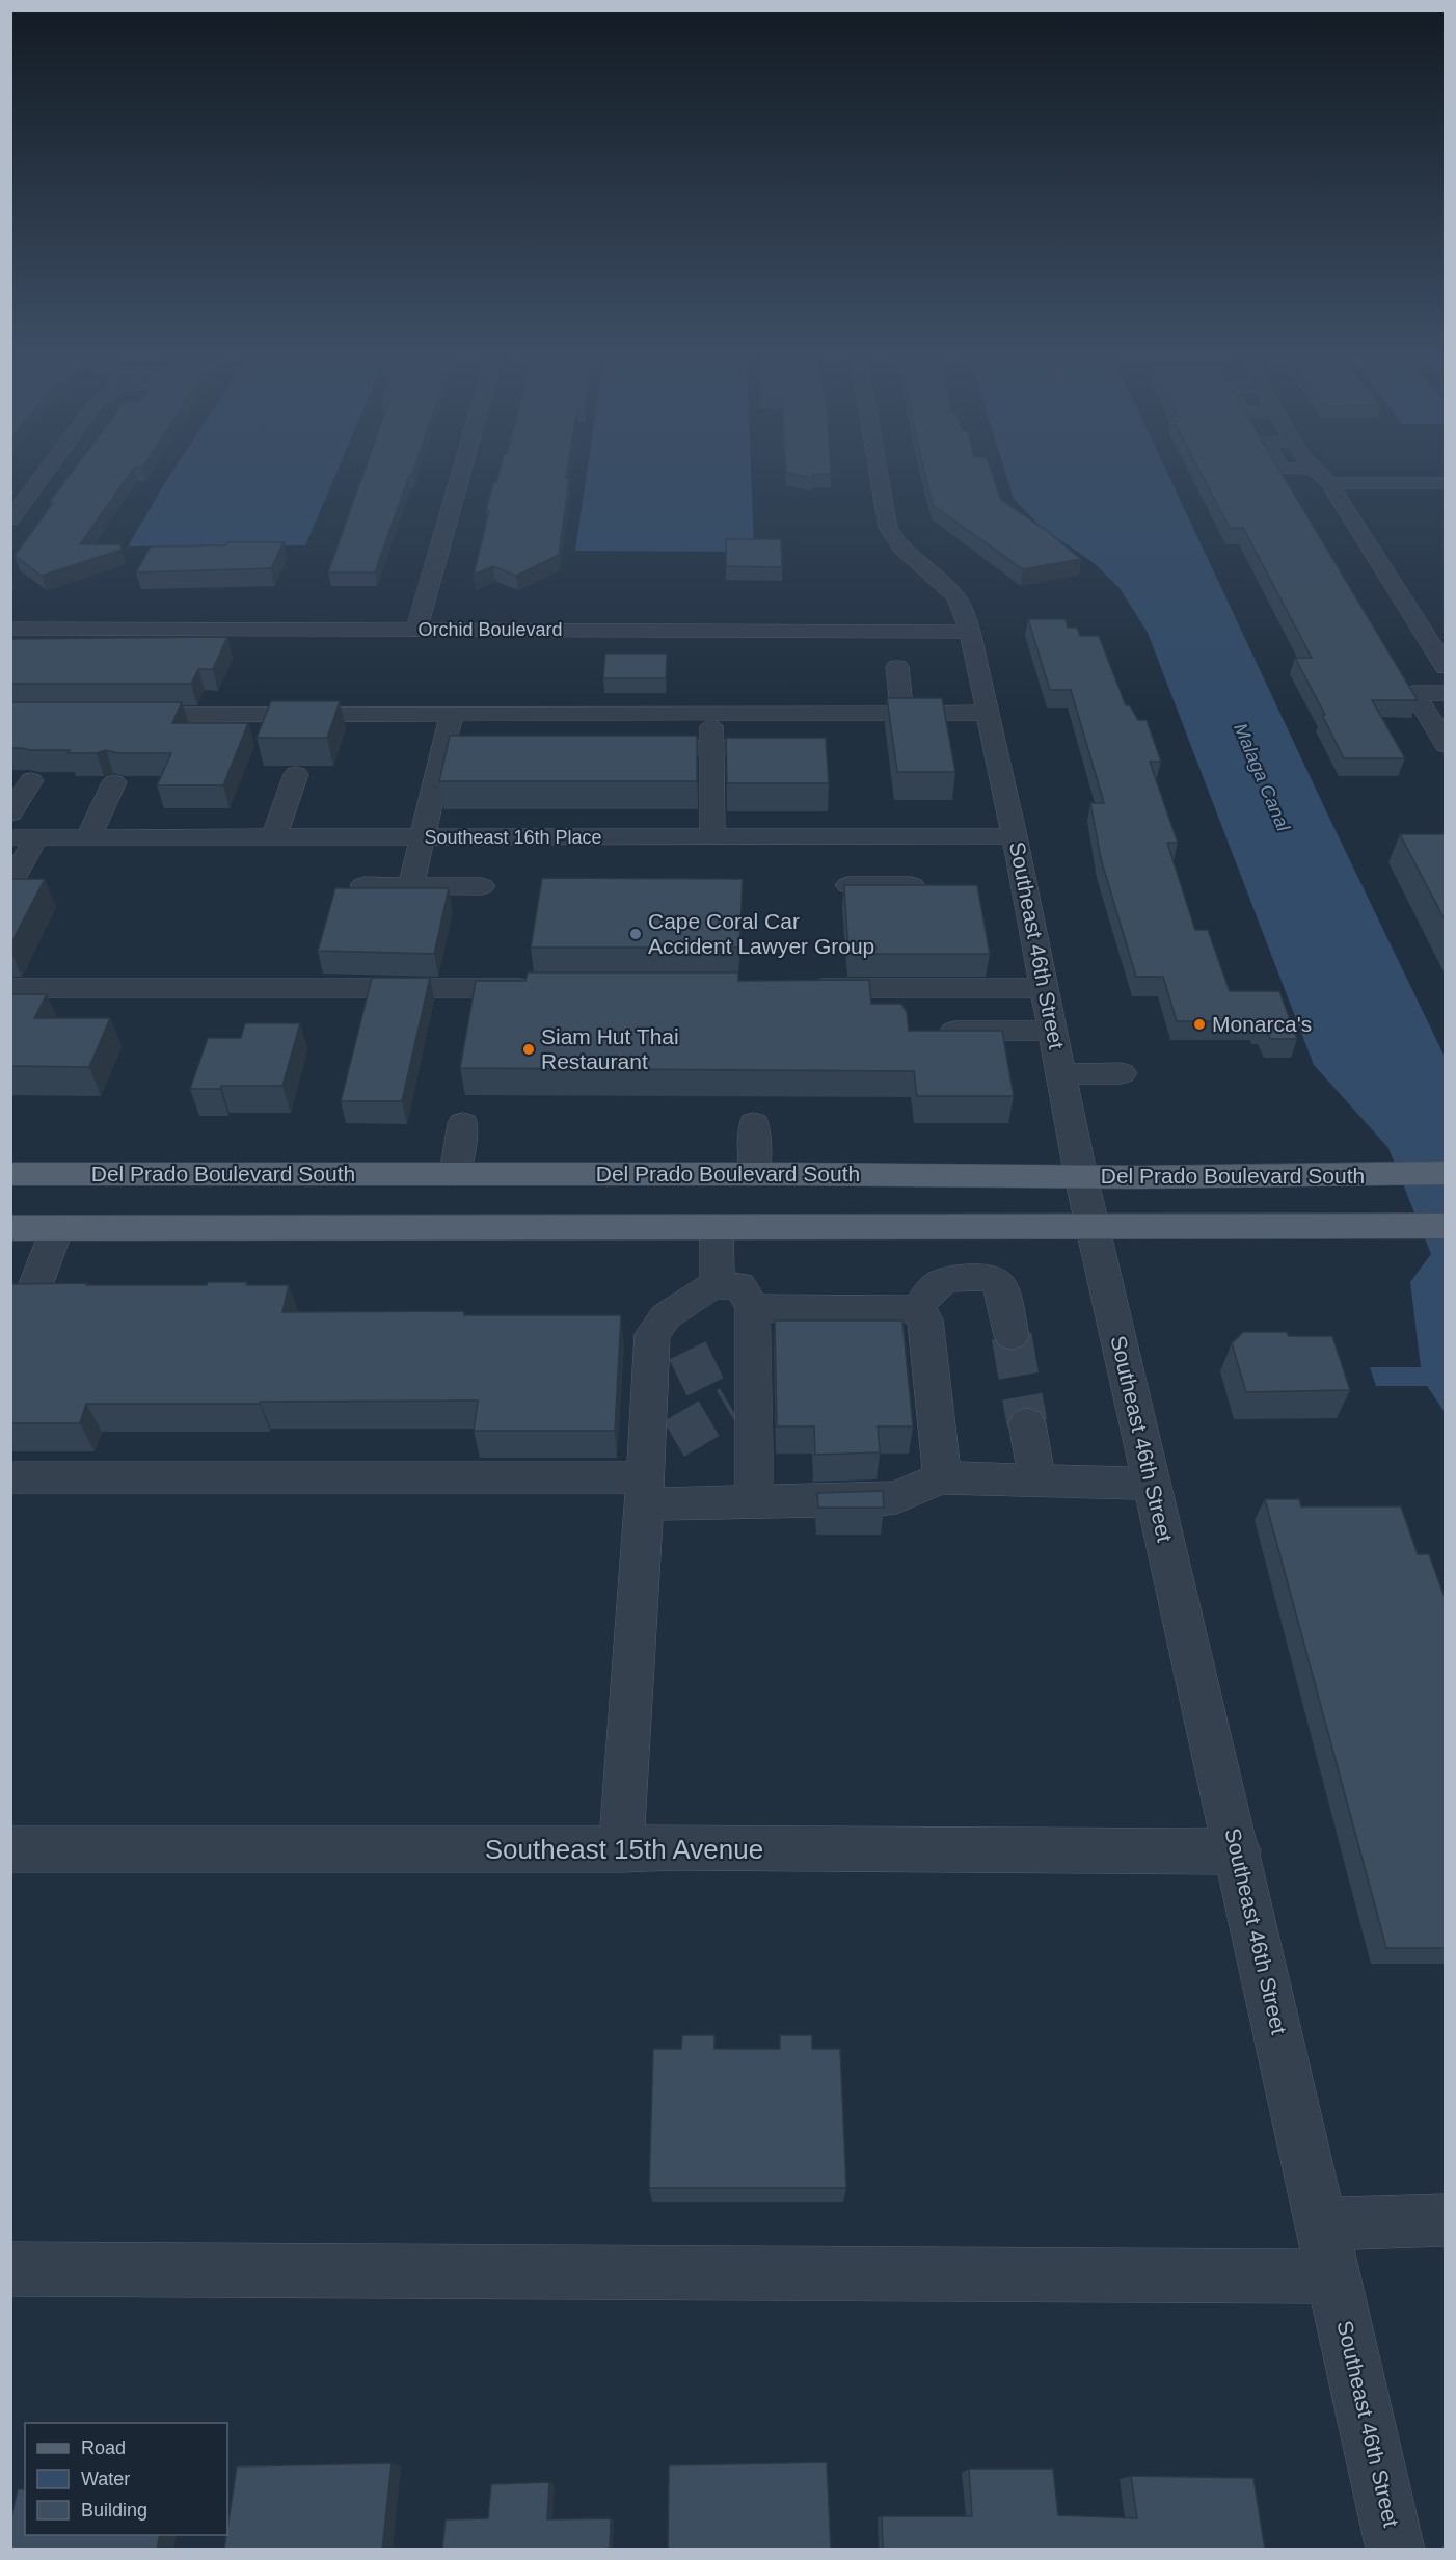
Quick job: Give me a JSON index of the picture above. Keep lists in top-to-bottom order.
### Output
{
  "streets": {
    "main road": ["Del Prado Boulevard South"],
    "street": [
      "Orchid Boulevard",
      "Southeast 16th Place",
      "Southeast 46th Street",
      "Southeast 15th Avenue"
    ]
  },
  "crossings": [
    ["Orchid Boulevard", "Southeast 46th Street"],
    ["Southeast 16th Place", "Southeast 46th Street"],
    ["Southeast 46th Street", "Del Prado Boulevard South"],
    ["Southeast 46th Street", "Southeast 15th Avenue"]
  ],
  "water": ["Malaga Canal"],
  "places": ["Cape Coral Car Accident Lawyer Group", "Monarca's", "Siam Hut Thai Restaurant"],
  "legend": ["Road", "Water", "Building"]
}
